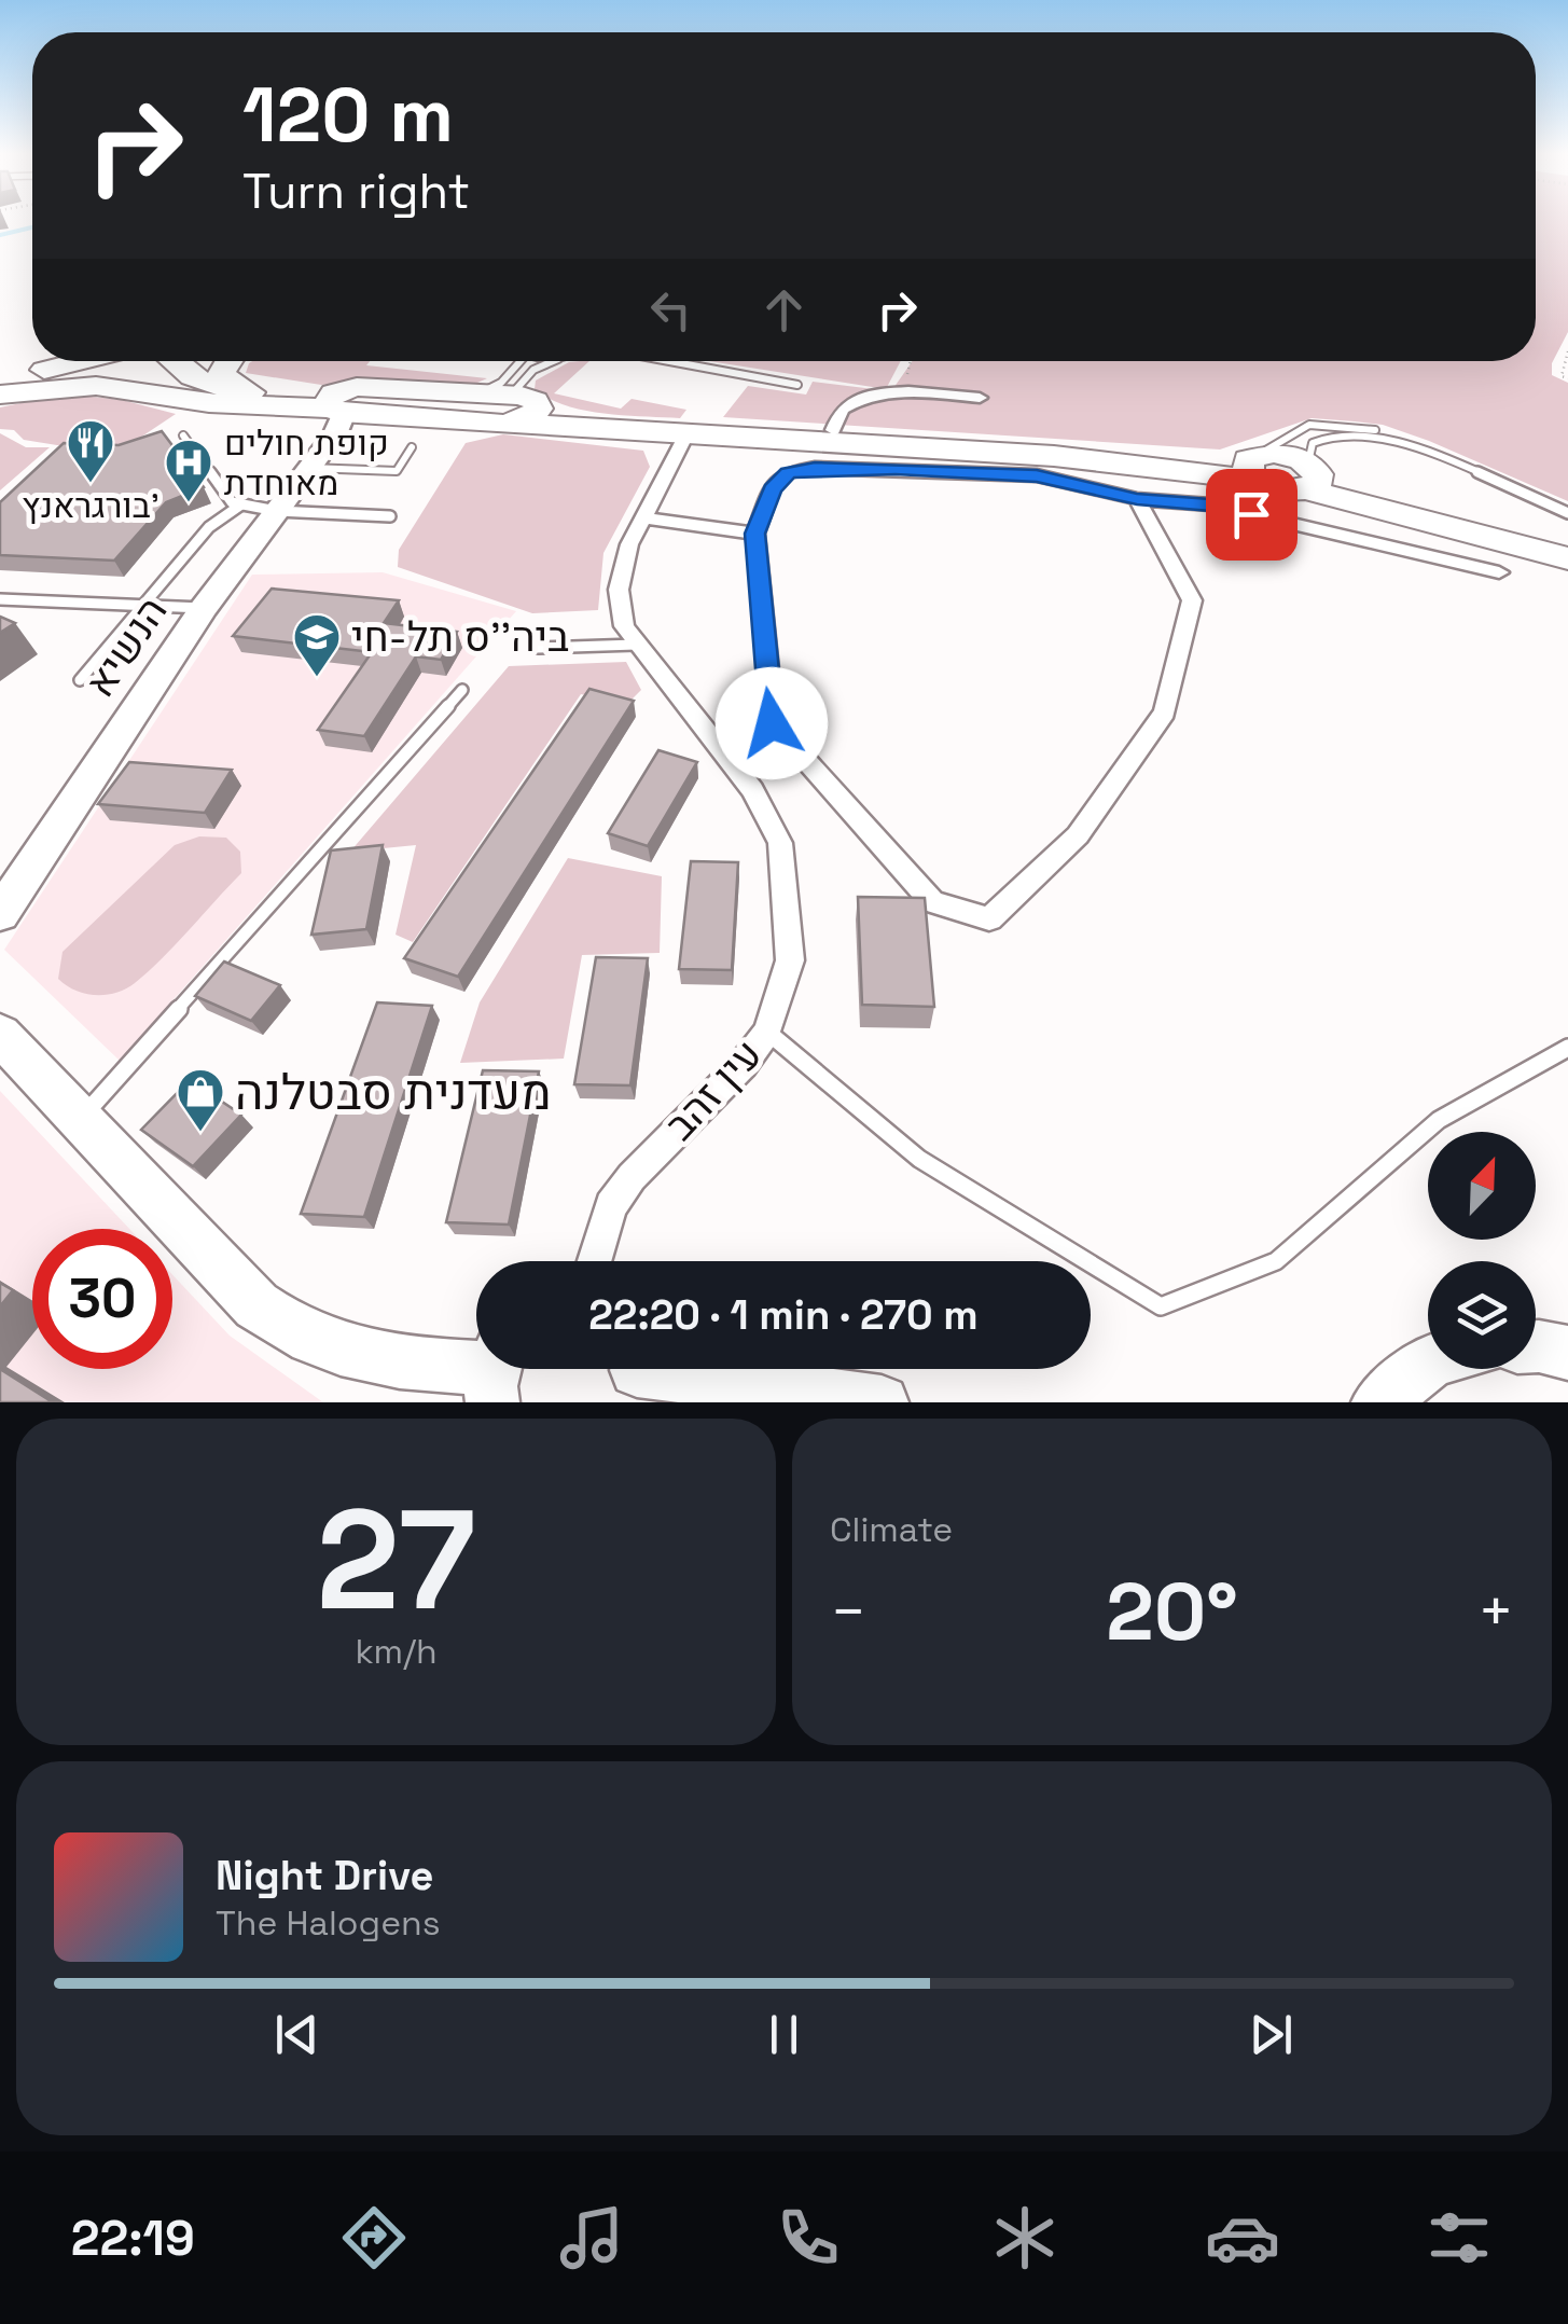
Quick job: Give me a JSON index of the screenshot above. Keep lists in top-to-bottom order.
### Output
{
  "streets": {
    "street": ["הנשיא", "עין זהב"]
  },
  "places": {
    "restaurant": ["בורגראנץ'"],
    "hospital": ["קופת חולים מאוחדת"],
    "school or university": ["ביה''ס תל-חי"],
    "shop": ["מעדנית סבטלנה"]
  },
  "north": "top right",
  "page": {
    "turn": ["120 m", "Turn right"],
    "limit": "30",
    "trip": "22:20 · 1 min · 270 m",
    "tile": [
      ["27", "km/h"],
      "Climate"
    ],
    "heat": ["−", "20°", "+"],
    "song": ["Night Drive", "The Halogens"],
    "tabs": "22:19"
  }
}
